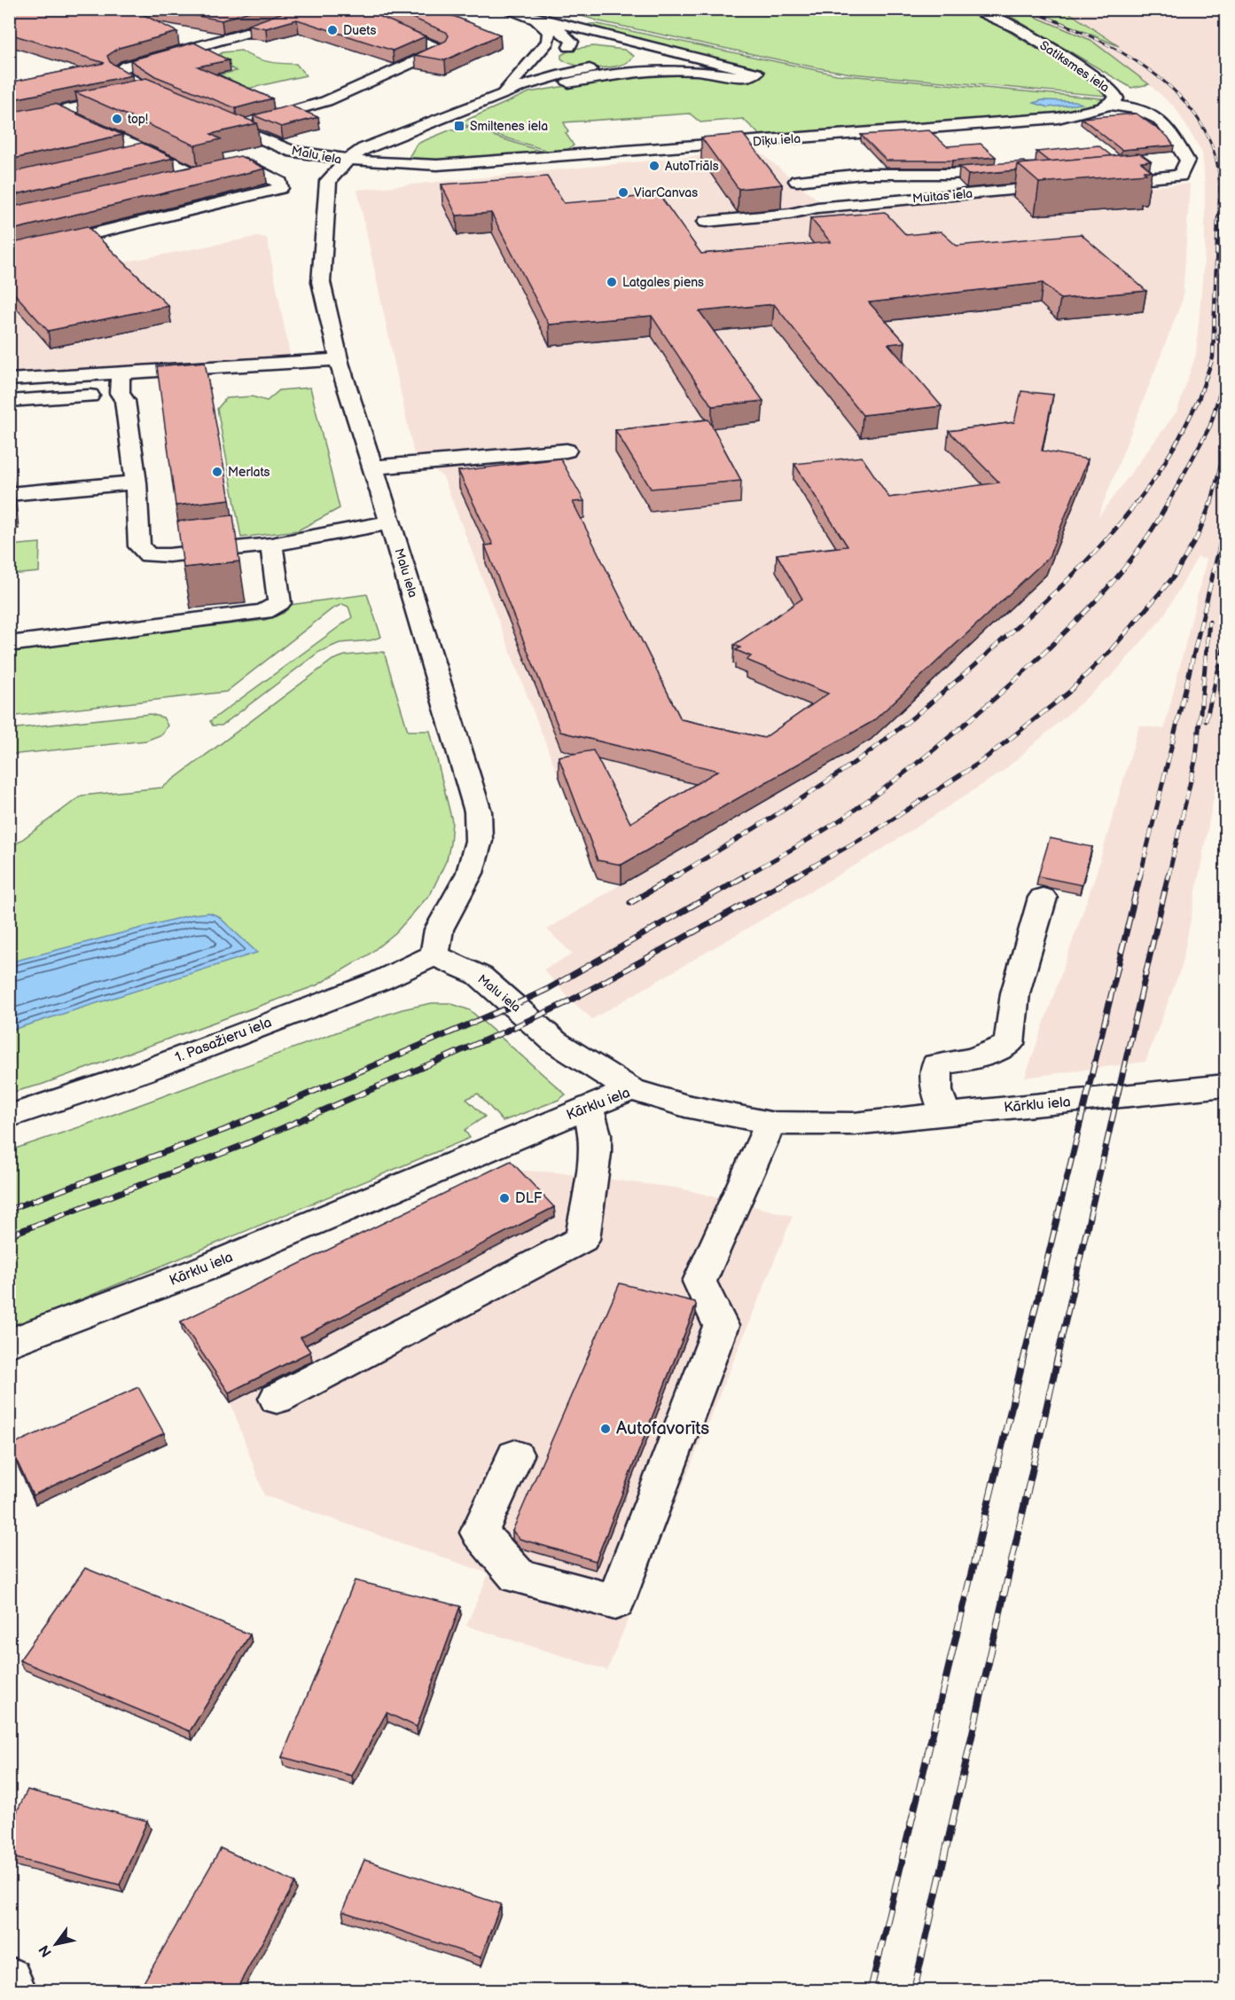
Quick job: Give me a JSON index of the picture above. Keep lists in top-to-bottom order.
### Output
{
  "streets": {
    "street": [
      "Satiksmes iela",
      "Dīķu iela",
      "Malu iela",
      "Muitas iela",
      "1. Pasažieru iela",
      "Kārklu iela"
    ]
  },
  "crossings": [
    ["Satiksmes iela", "Dīķu iela"],
    ["Dīķu iela", "Malu iela"],
    ["Malu iela", "1. Pasažieru iela"],
    ["Malu iela", "Kārklu iela"]
  ],
  "places": {
    "other": [
      "Duets",
      "top!",
      "AutoTriāls",
      "ViarCanvas",
      "Latgales piens",
      "Merlats",
      "DLF",
      "Autofavorīts"
    ],
    "transit": ["Smiltenes iela"]
  },
  "north": "bottom left"
}
